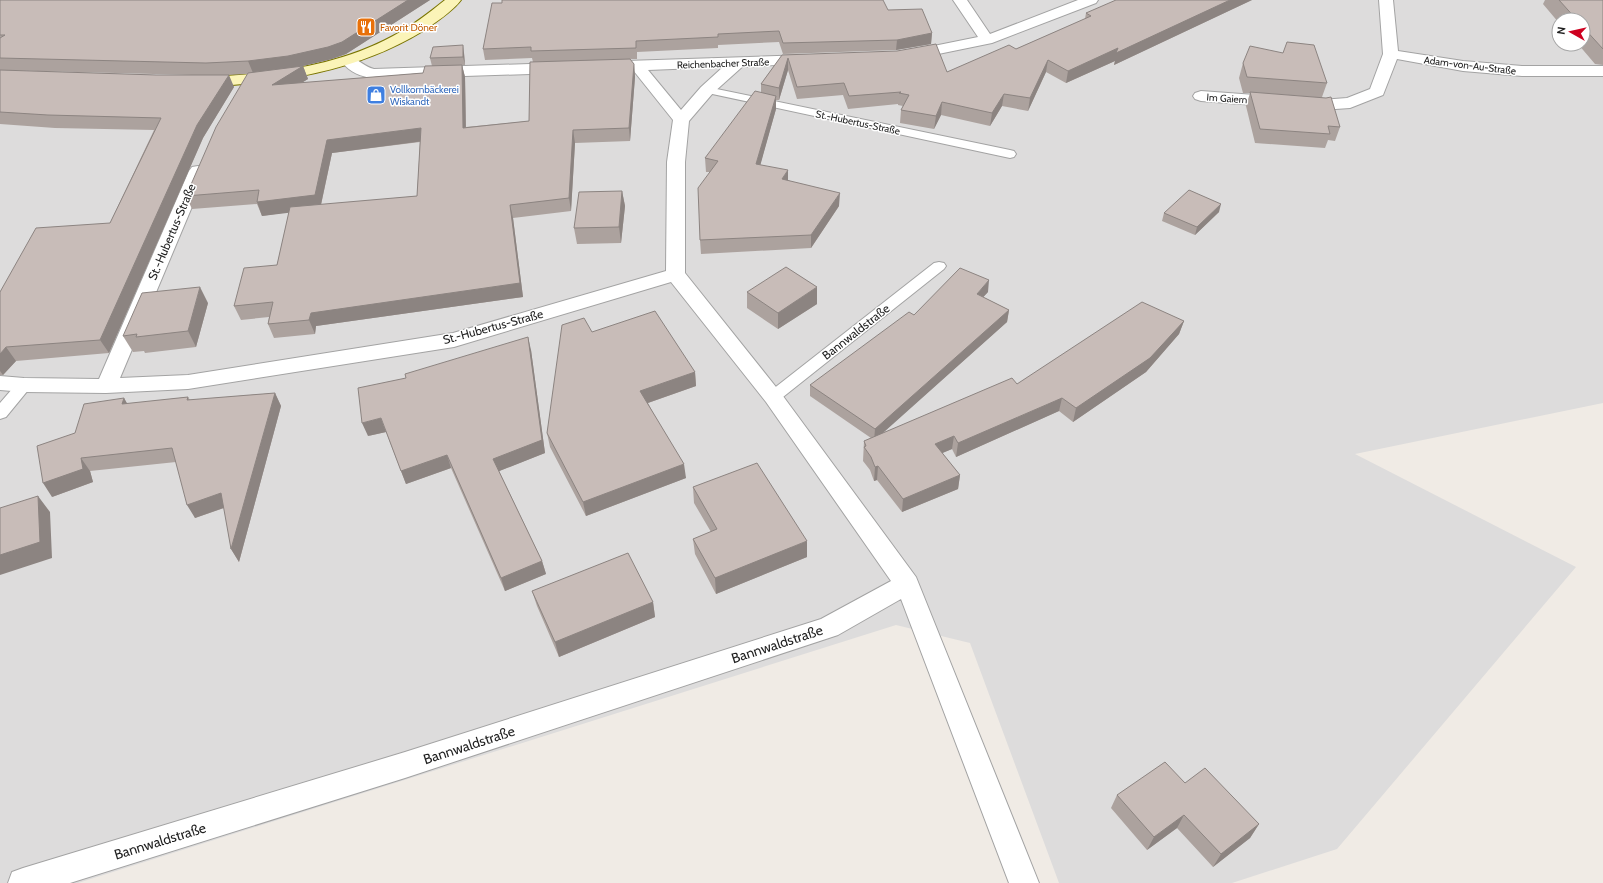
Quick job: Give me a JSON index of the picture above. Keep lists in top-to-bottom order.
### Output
{
  "streets": {
    "street": [
      "Reichenbacher Straße",
      "Adam-von-Au-Straße",
      "Im Gaiern",
      "St.-Hubertus-Straße",
      "Bannwaldstraße"
    ]
  },
  "crossings": [
    ["Adam-von-Au-Straße", "Im Gaiern"]
  ],
  "places": {
    "restaurant": ["Favorit Döner"],
    "shop": ["Vollkornbäckerei Wiskandt"]
  },
  "north": "left"
}
